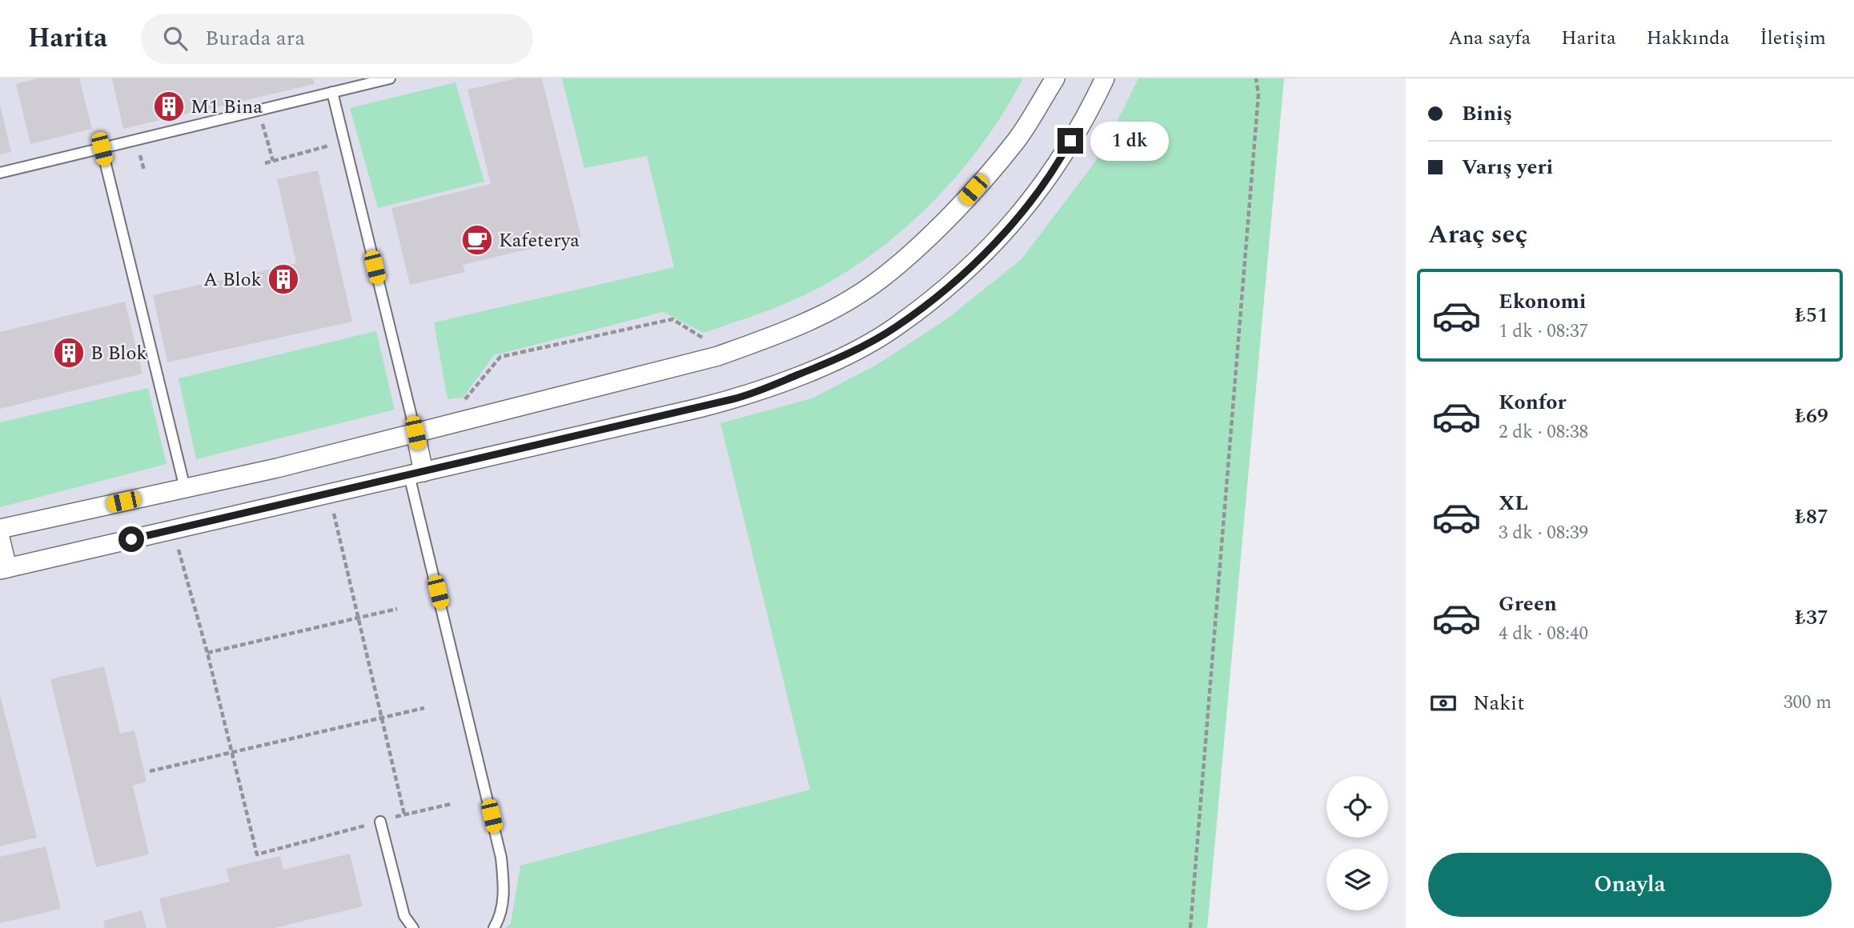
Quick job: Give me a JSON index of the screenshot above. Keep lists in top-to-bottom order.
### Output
{
  "places": {
    "building": ["M1 Bina", "A Blok", "B Blok"],
    "cafe": ["Kafeterya"]
  },
  "page": {
    "header": "Harita",
    "search": "Burada ara",
    "nav": [
      "Ana sayfa",
      "Harita",
      "Hakkında",
      "İletişim"
    ],
    "banner": ["Biniş", "Varış yeri"],
    "bubble": "1 dk",
    "heading": "Araç seç",
    "list": [
      {
        "name": "Ekonomi",
        "note": "1 dk · 08:37",
        "value": "₺51"
      },
      {
        "name": "Konfor",
        "note": "2 dk · 08:38",
        "value": "₺69"
      },
      {
        "name": "XL",
        "note": "3 dk · 08:39",
        "value": "₺87"
      },
      {
        "name": "Green",
        "note": "4 dk · 08:40",
        "value": "₺37"
      }
    ],
    "pay": ["Nakit", "300 m"],
    "buttons": "Onayla"
  }
}
